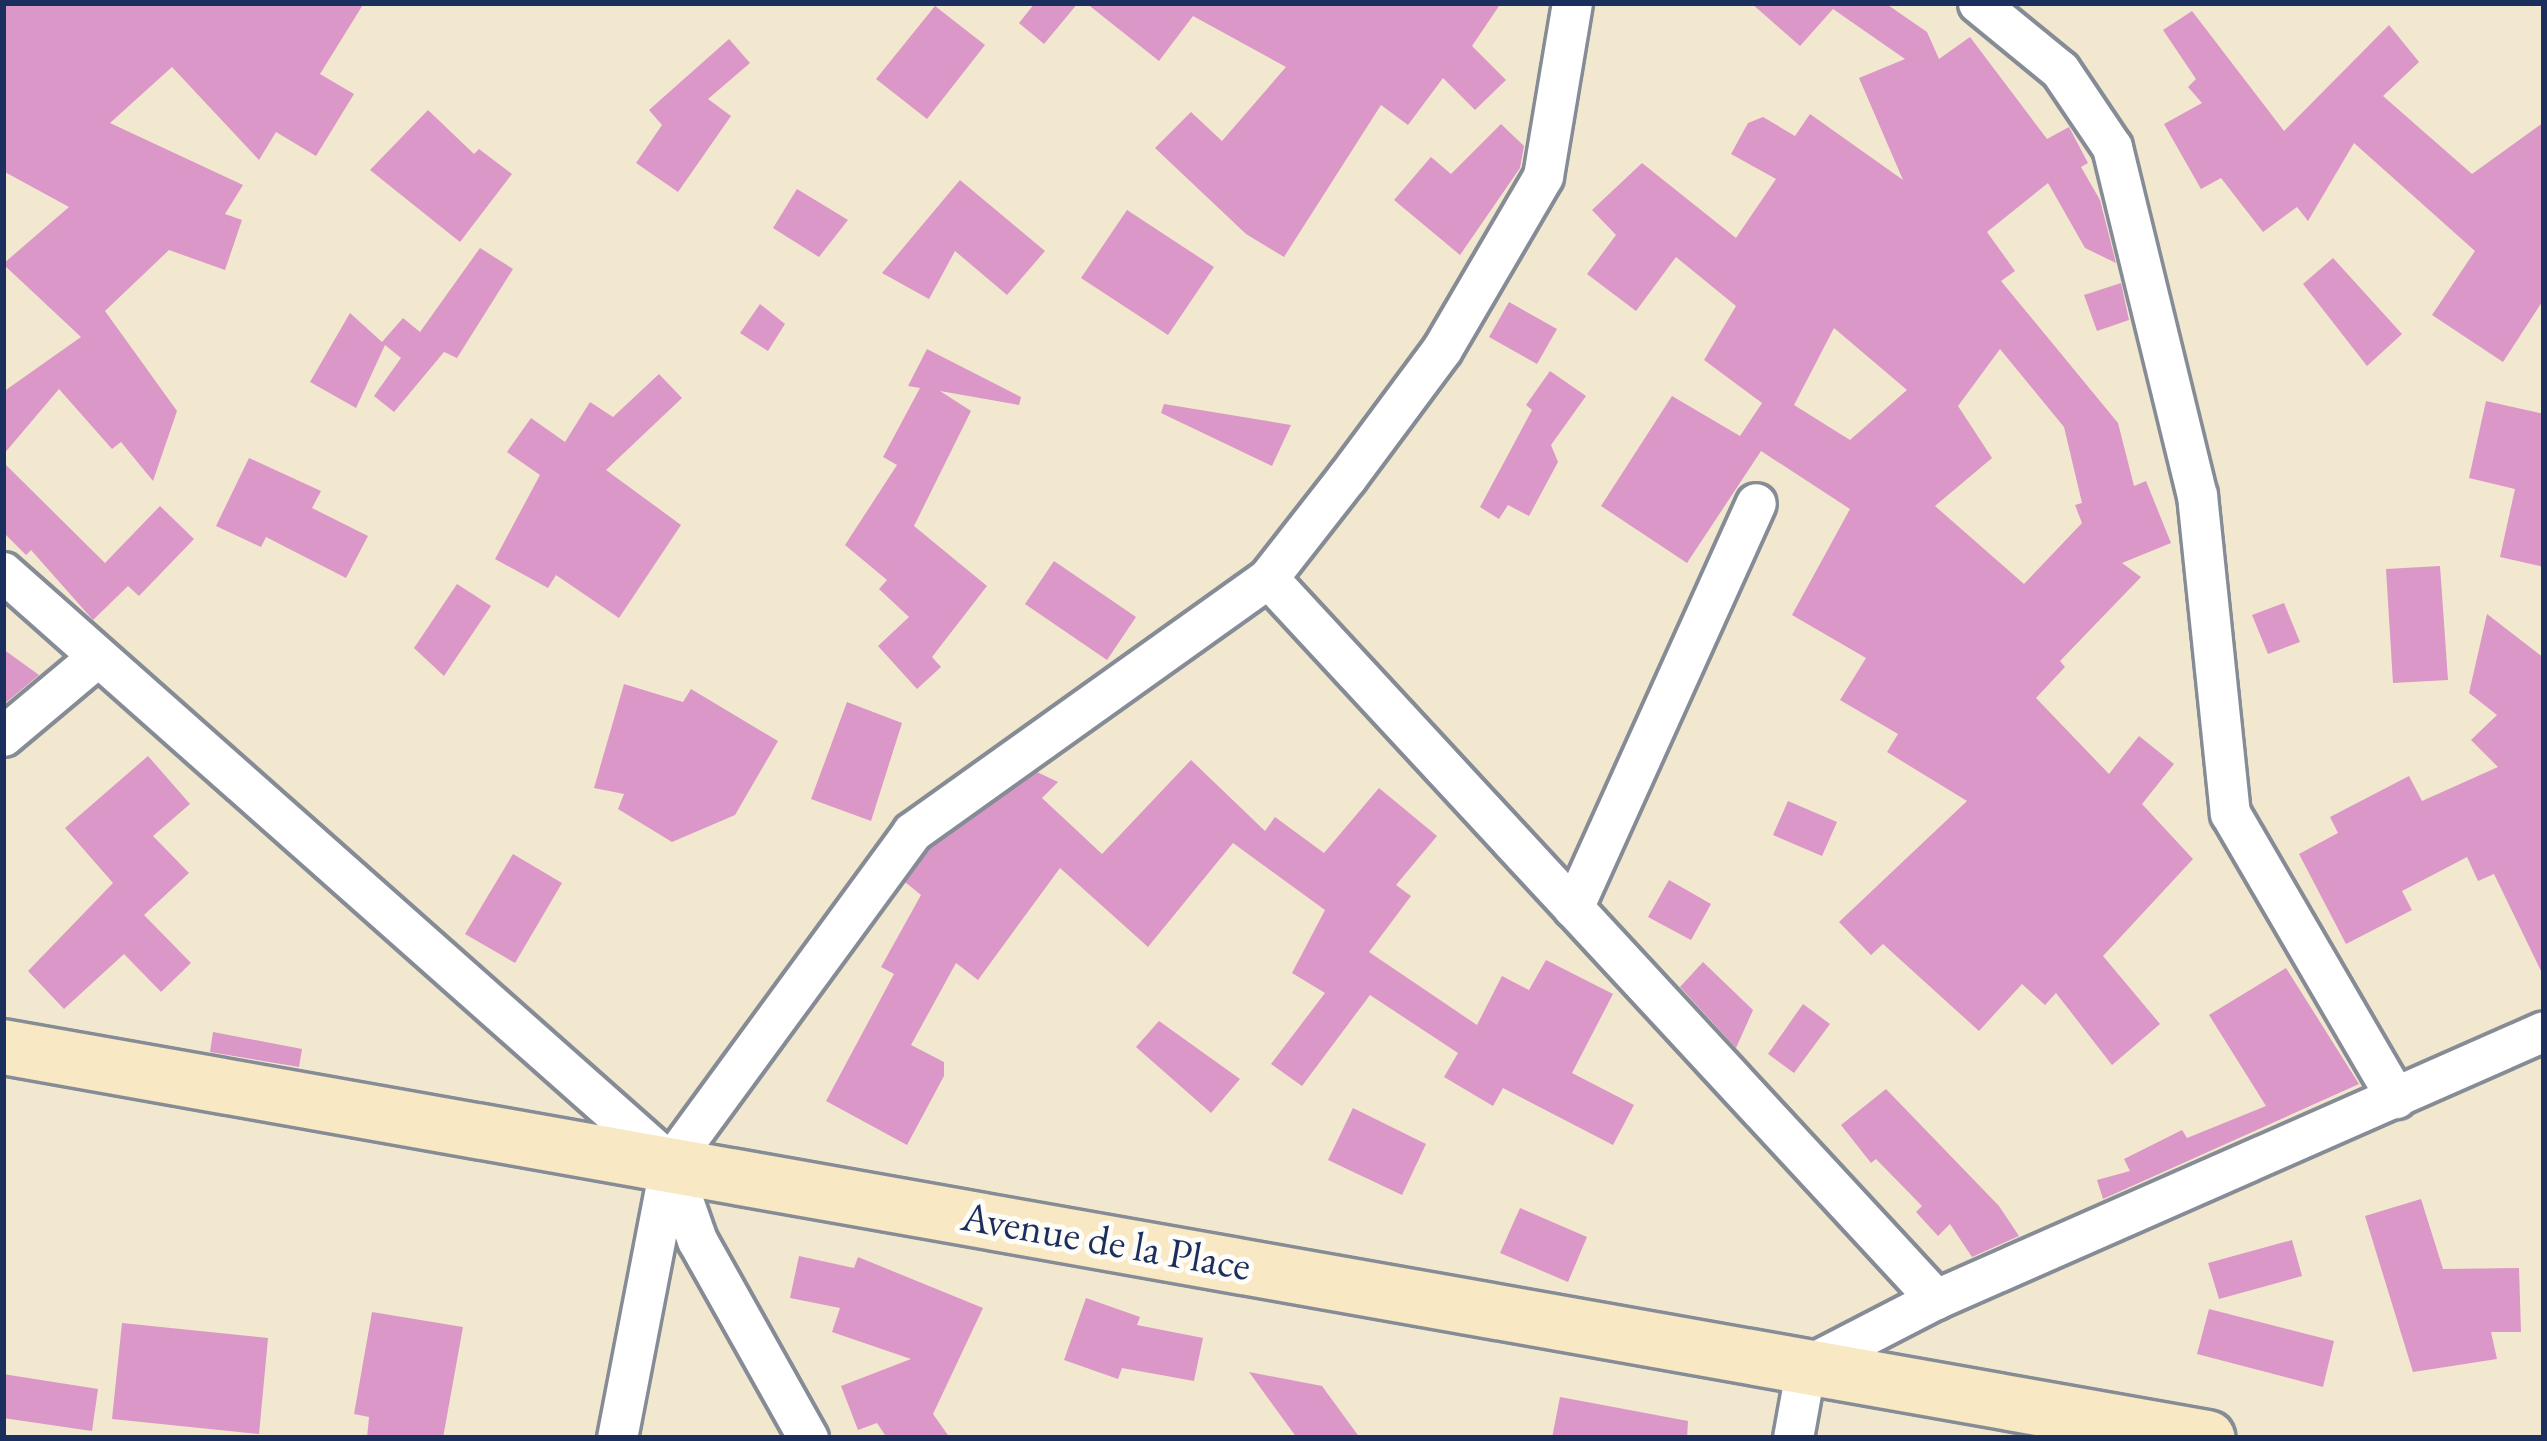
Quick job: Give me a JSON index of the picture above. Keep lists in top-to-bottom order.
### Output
{
  "streets": {
    "street": ["Avenue de la Place"]
  }
}
